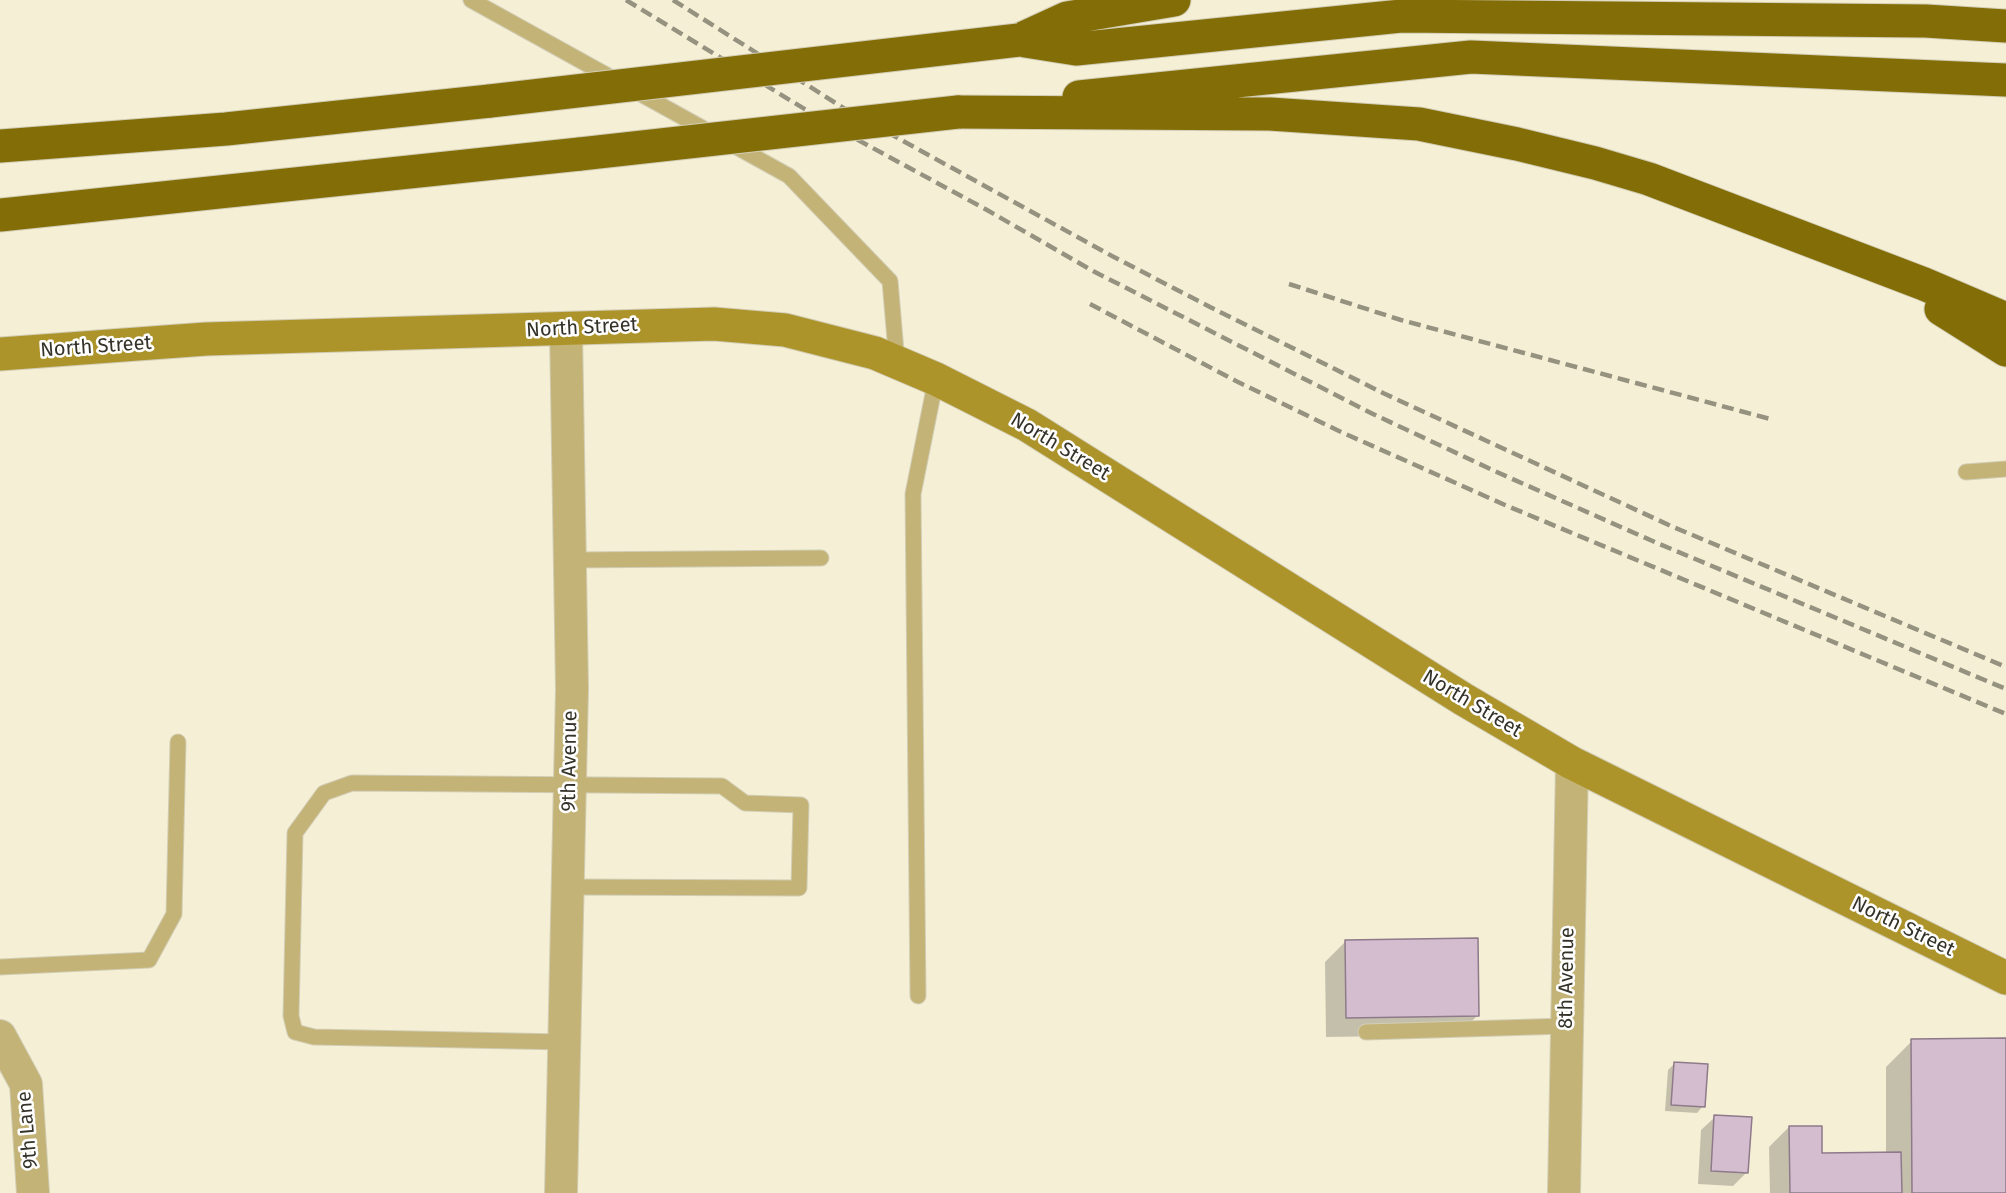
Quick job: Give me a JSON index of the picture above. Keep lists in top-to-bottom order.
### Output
{
  "streets": {
    "street": [
      "North Street",
      "9th Avenue",
      "8th Avenue",
      "9th Lane"
    ]
  },
  "crossings": [
    ["North Street", "9th Avenue"],
    ["North Street", "8th Avenue"]
  ]
}
